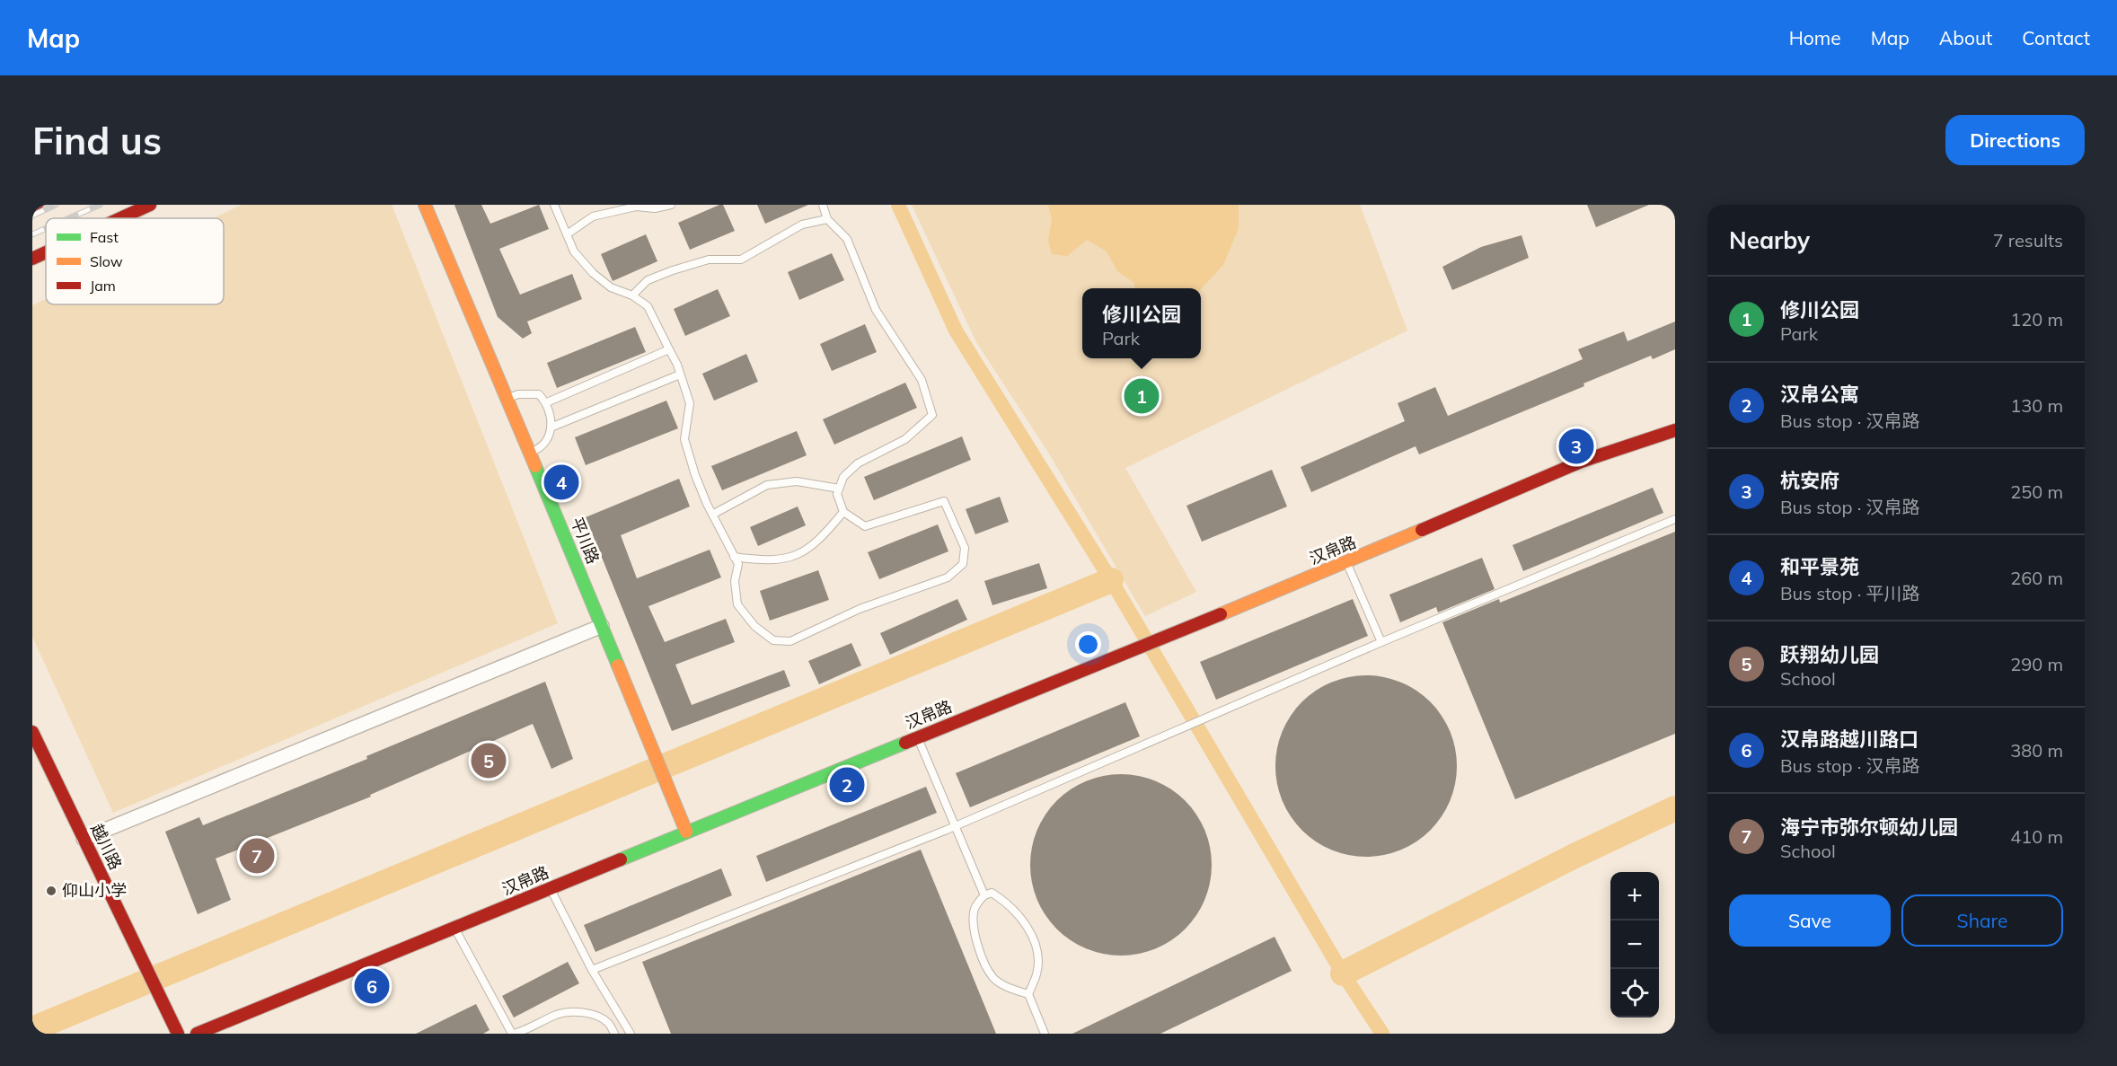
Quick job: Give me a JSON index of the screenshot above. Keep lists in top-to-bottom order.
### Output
{
  "streets": {
    "street": ["平川路", "汉帛路", "越川路"]
  },
  "crossings": [
    ["平川路", "汉帛路"]
  ],
  "places": ["仰山小学"],
  "legend": ["Fast", "Slow", "Jam"],
  "page": {
    "header": "Map",
    "nav": [
      "Home",
      "Map",
      "About",
      "Contact"
    ],
    "buttons": [
      "Directions",
      ["Save", "Share"]
    ],
    "title": "Find us",
    "heading": ["Nearby", "7 results"],
    "list": [
      {
        "mark": "1",
        "name": "修川公园",
        "note": "Park",
        "value": "120 m"
      },
      {
        "mark": "2",
        "name": "汉帛公寓",
        "note": "Bus stop · 汉帛路",
        "value": "130 m"
      },
      {
        "mark": "3",
        "name": "杭安府",
        "note": "Bus stop · 汉帛路",
        "value": "250 m"
      },
      {
        "mark": "4",
        "name": "和平景苑",
        "note": "Bus stop · 平川路",
        "value": "260 m"
      },
      {
        "mark": "5",
        "name": "跃翔幼儿园",
        "note": "School",
        "value": "290 m"
      },
      {
        "mark": "6",
        "name": "汉帛路越川路口",
        "note": "Bus stop · 汉帛路",
        "value": "380 m"
      },
      {
        "mark": "7",
        "name": "海宁市弥尔顿幼儿园",
        "note": "School",
        "value": "410 m"
      }
    ],
    "popup": ["修川公园", "Park"],
    "pins": [
      "1",
      "3",
      "4",
      "5",
      "2",
      "7",
      "6"
    ],
    "map_buttons": ["+", "−"]
  }
}
